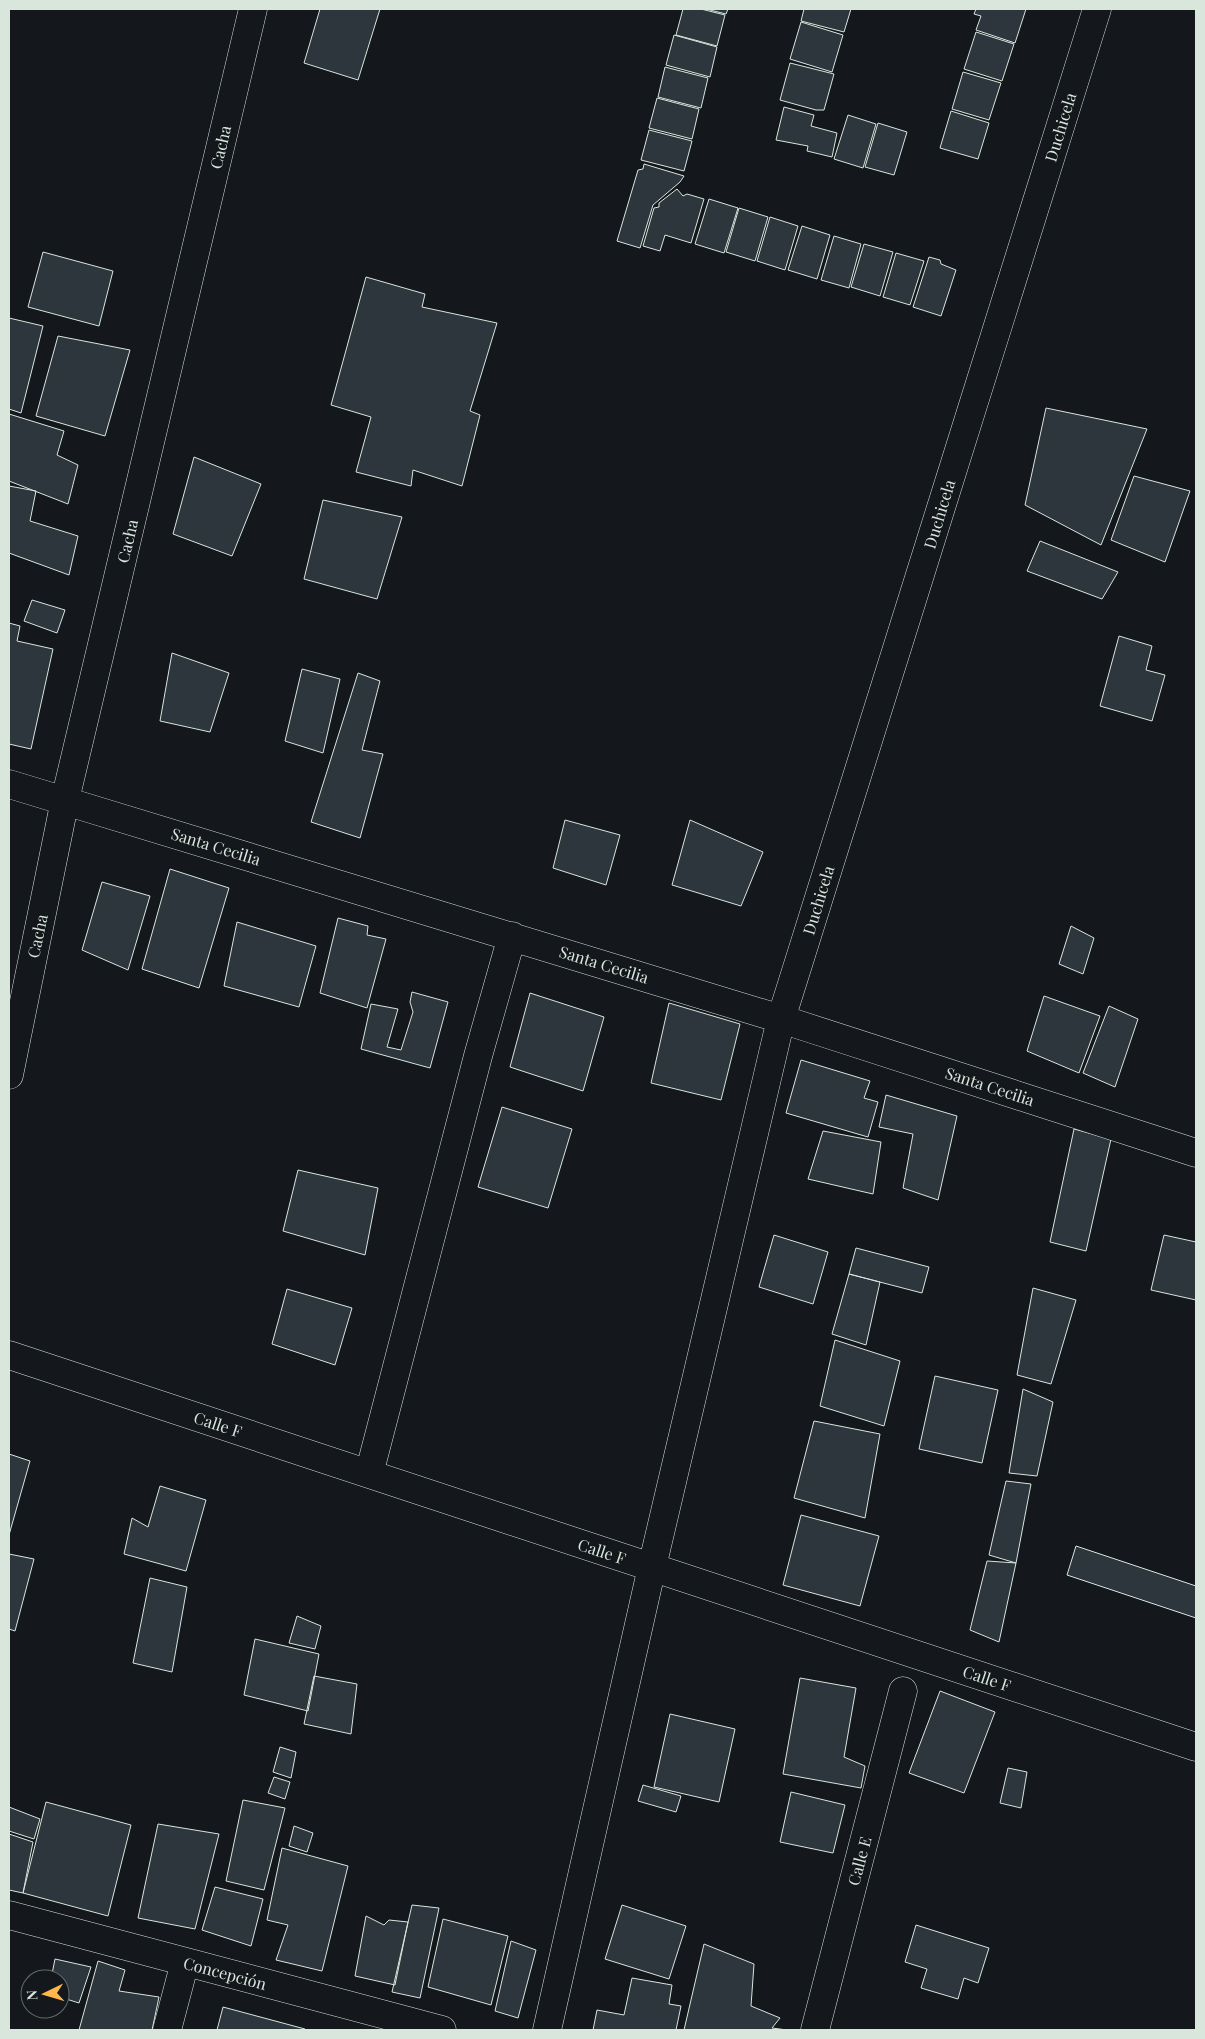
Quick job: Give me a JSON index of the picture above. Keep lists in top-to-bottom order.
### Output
{
  "streets": {
    "street": [
      "Duchicela",
      "Cacha",
      "Santa Cecilia",
      "Calle F",
      "Calle E",
      "Concepción"
    ]
  },
  "crossings": [
    ["Duchicela", "Santa Cecilia"],
    ["Duchicela", "Calle F"],
    ["Cacha", "Santa Cecilia"]
  ],
  "north": "left"
}
